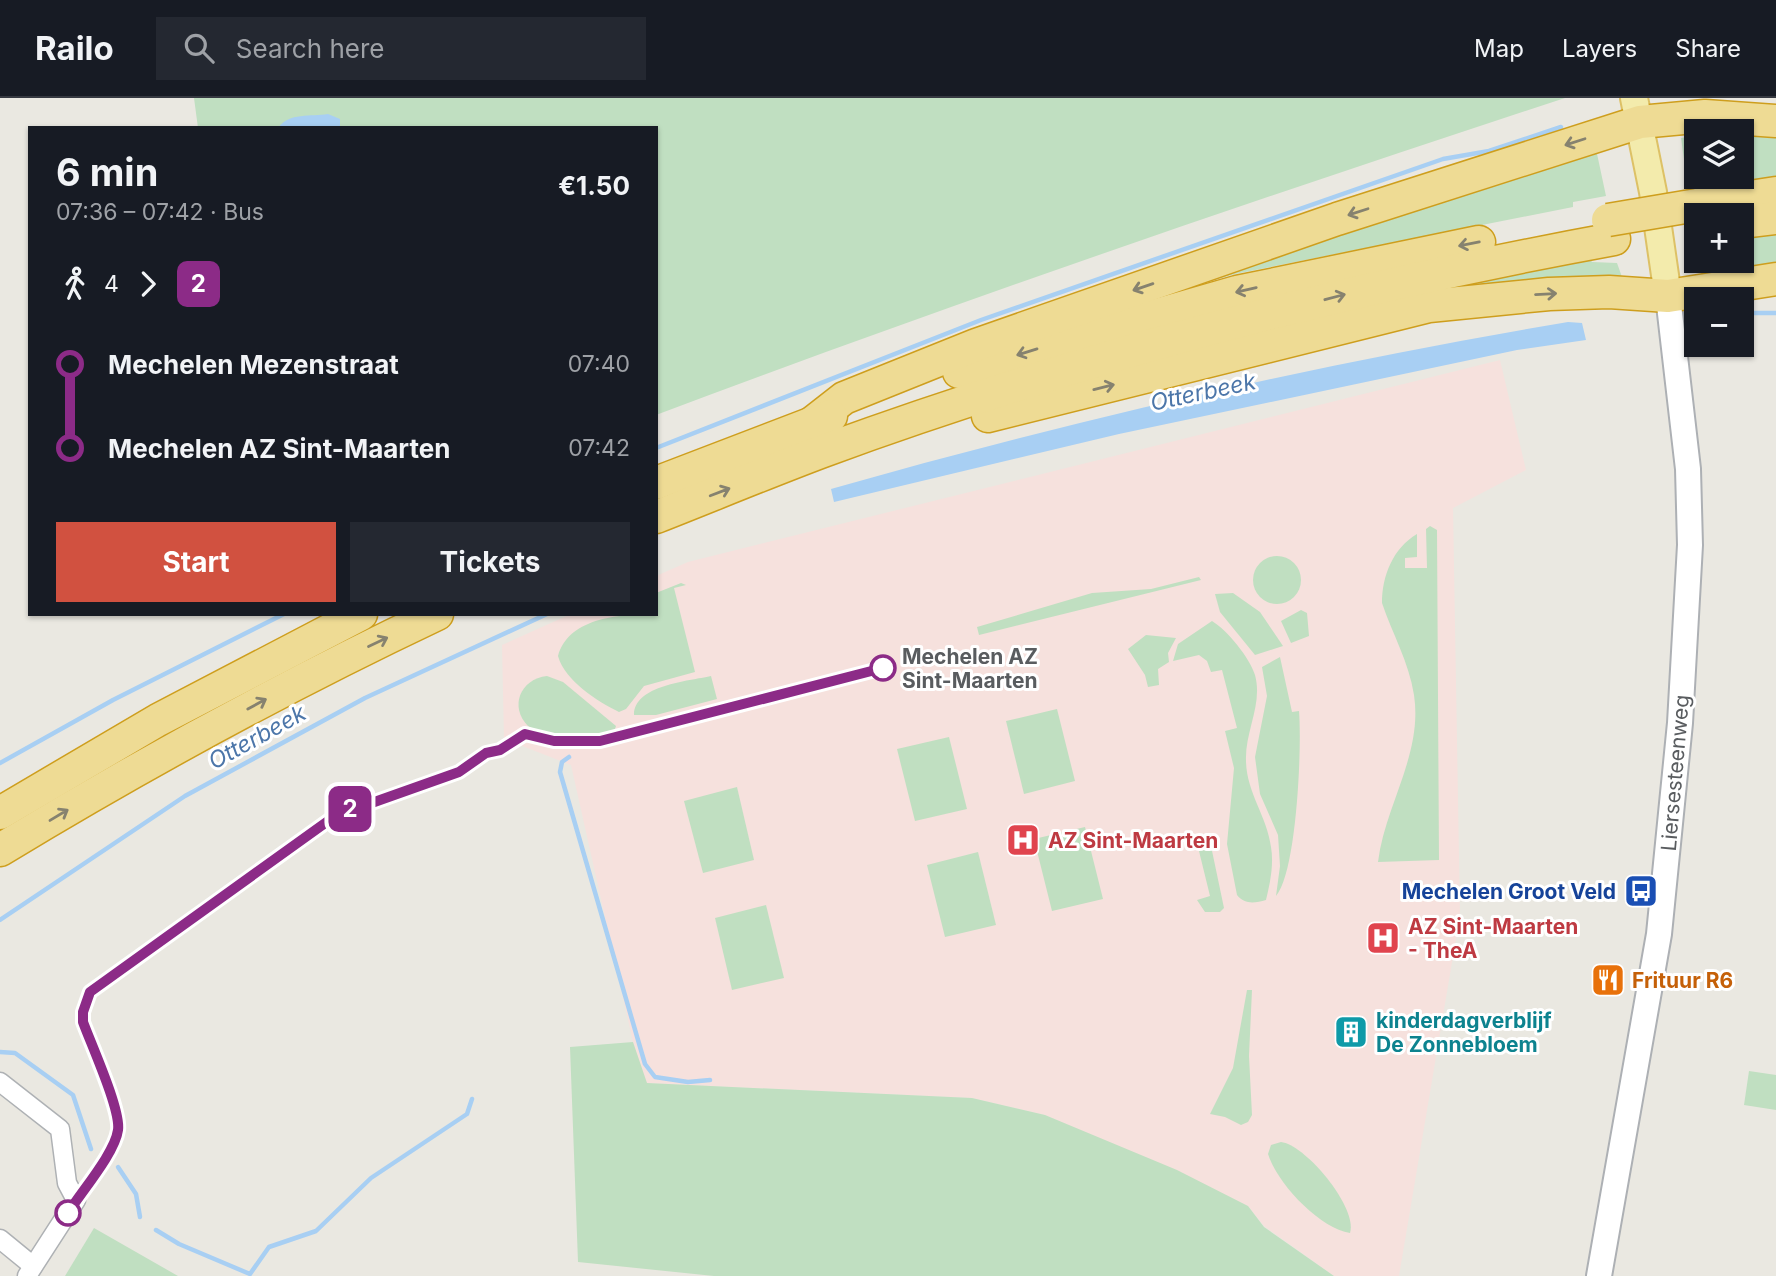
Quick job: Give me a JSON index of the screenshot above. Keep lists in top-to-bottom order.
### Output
{
  "streets": {
    "main road": ["Liersesteenweg"]
  },
  "water": ["Otterbeek"],
  "places": {
    "other": ["Mechelen AZ Sint-Maarten"],
    "hospital": ["AZ Sint-Maarten", "AZ Sint-Maarten - TheA"],
    "bus stop": ["Mechelen Groot Veld"],
    "restaurant": ["Frituur R6"],
    "building": ["kinderdagverblijf De Zonnebloem"]
  },
  "lines": ["bus line 2"],
  "page": {
    "header": "Railo",
    "search": "Search here",
    "nav": ["Map", "Layers", "Share"],
    "on_map": "2",
    "map_buttons": ["+", "−"],
    "heading": ["6 min", "07:36 – 07:42 · Bus", "€1.50"],
    "legs": ["4", "2"],
    "list": [
      {
        "name": "Mechelen Mezenstraat",
        "value": "07:40"
      },
      {
        "name": "Mechelen AZ Sint-Maarten",
        "value": "07:42"
      }
    ],
    "buttons": ["Start", "Tickets"]
  }
}
